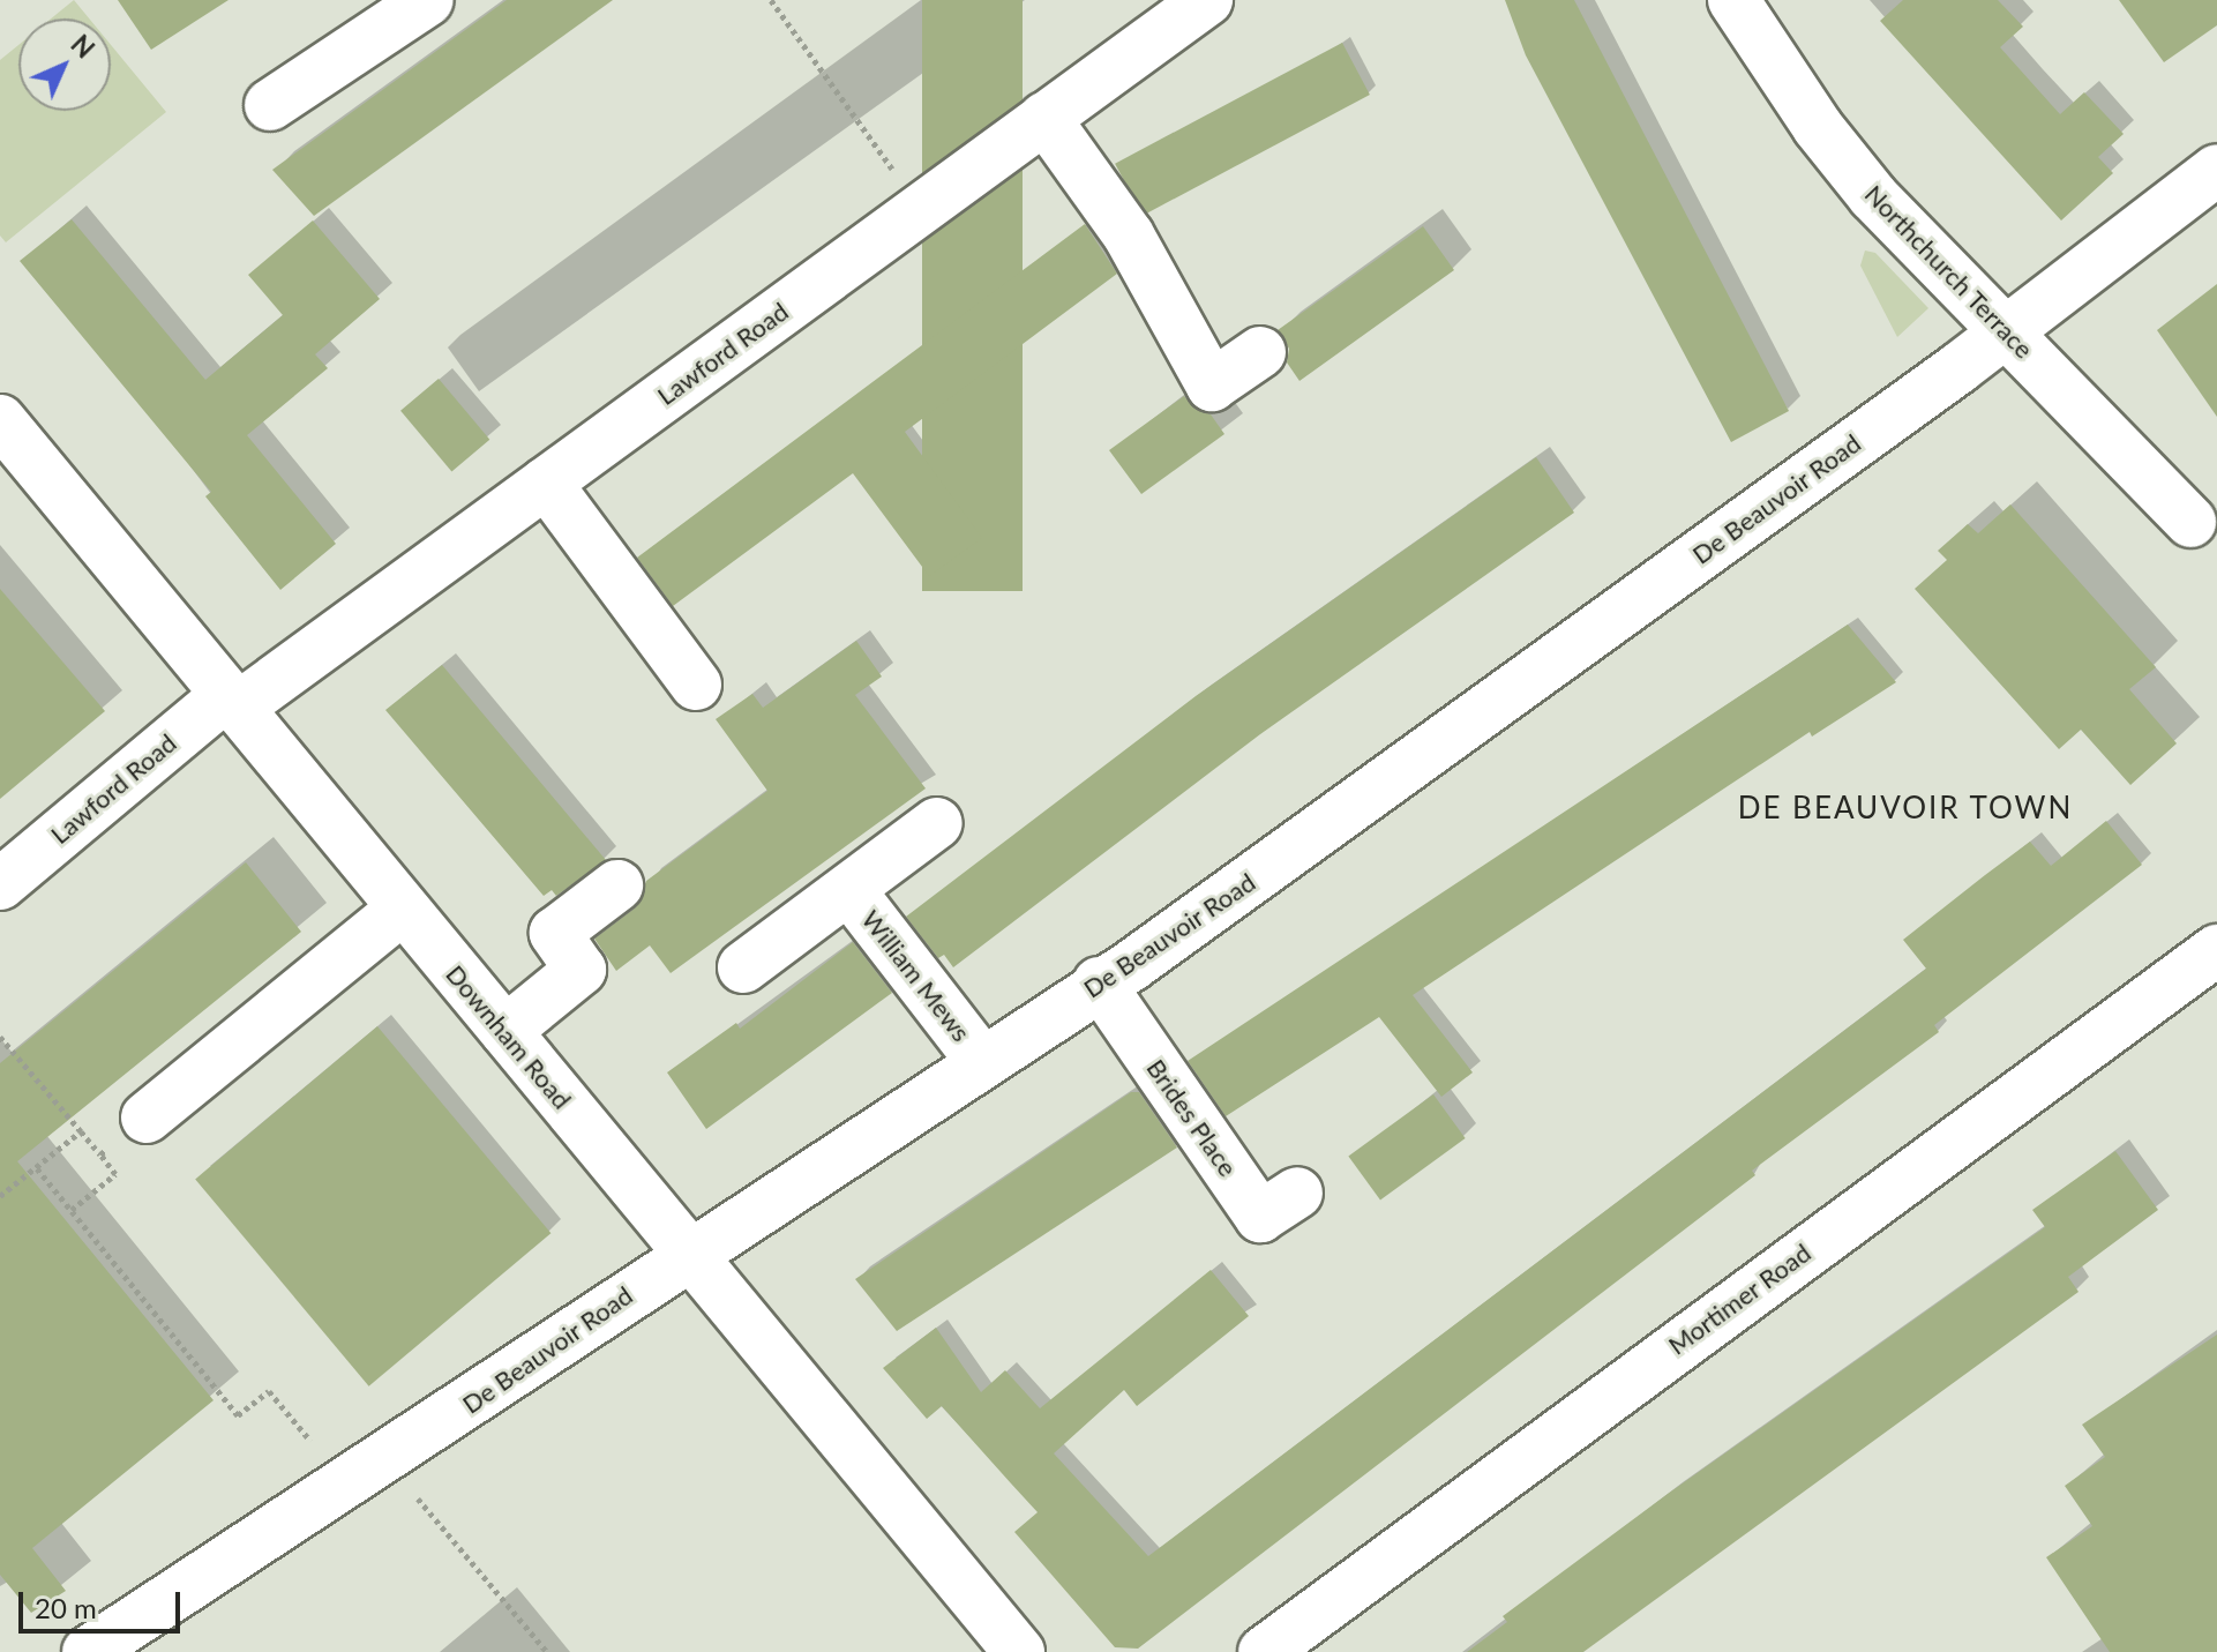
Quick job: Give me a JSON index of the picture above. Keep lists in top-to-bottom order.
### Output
{
  "streets": {
    "street": [
      "Northchurch Terrace",
      "Lawford Road",
      "De Beauvoir Road",
      "William Mews",
      "Downham Road",
      "Brides Place",
      "Mortimer Road"
    ]
  },
  "crossings": [
    ["Northchurch Terrace", "De Beauvoir Road"],
    ["Lawford Road", "Downham Road"],
    ["De Beauvoir Road", "William Mews"],
    ["De Beauvoir Road", "Downham Road"],
    ["De Beauvoir Road", "Brides Place"]
  ],
  "districts": ["DE BEAUVOIR TOWN"],
  "scale_bar": "20 m",
  "north": "top right"
}
